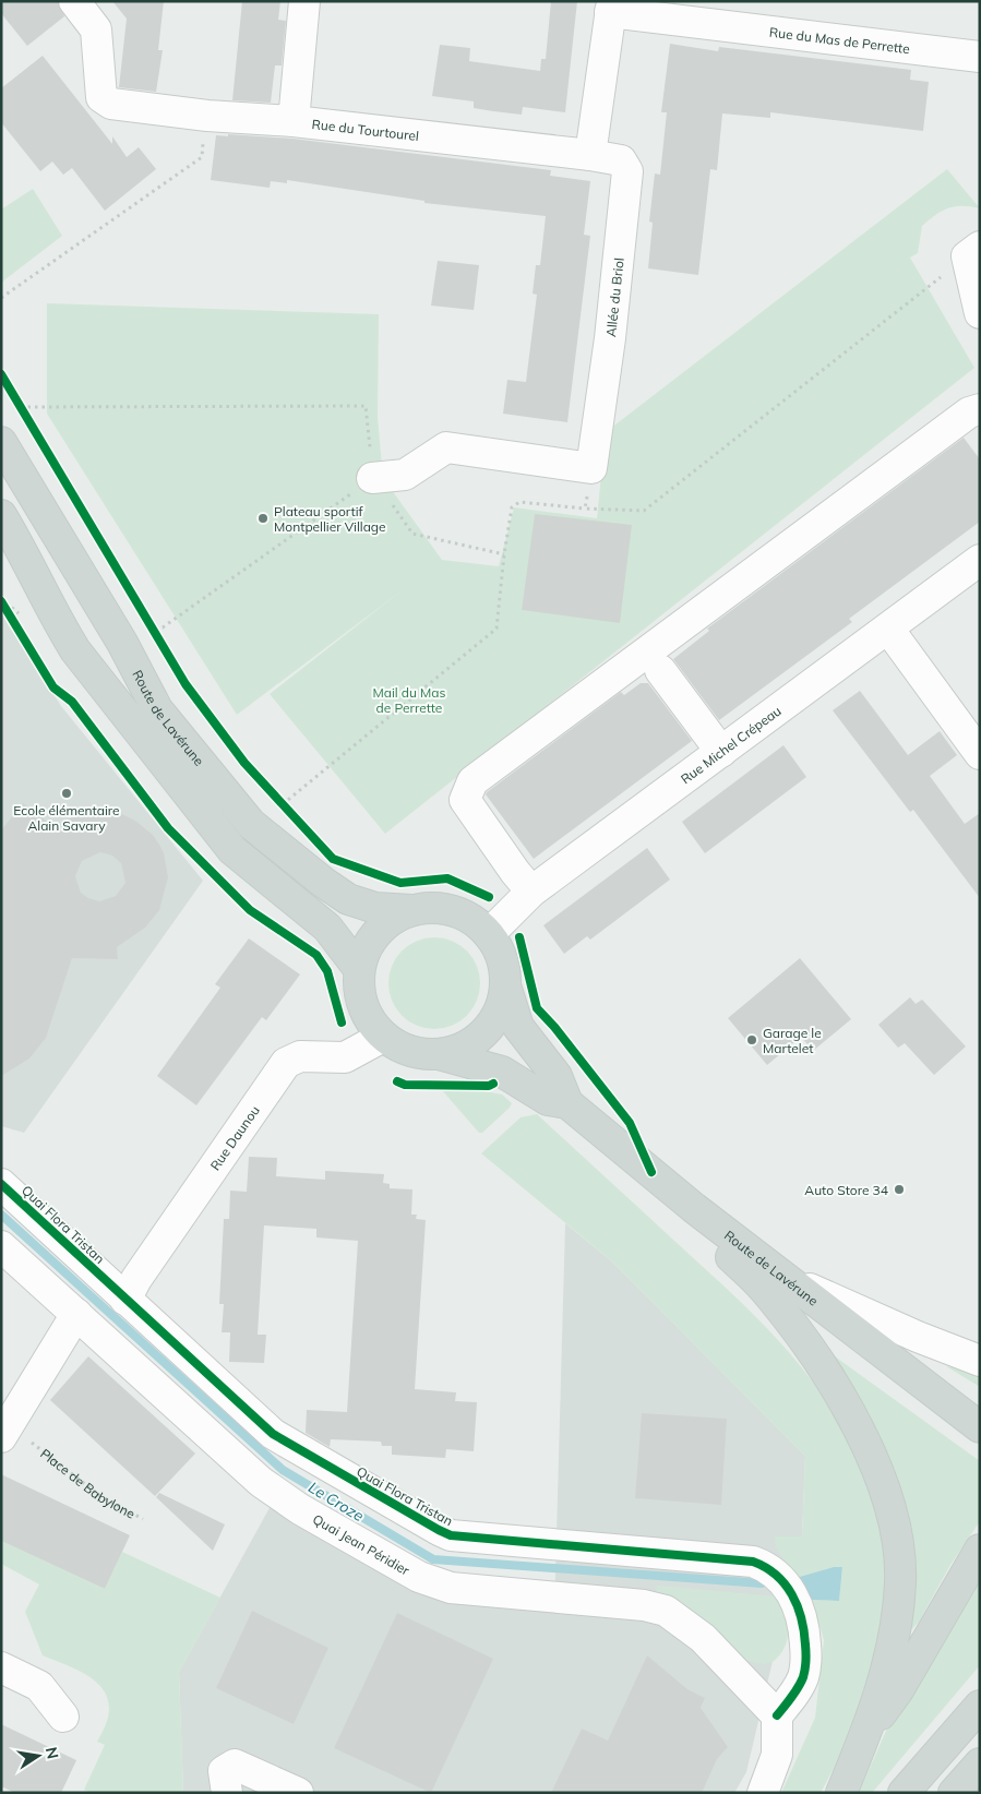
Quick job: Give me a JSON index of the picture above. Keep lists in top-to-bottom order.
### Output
{
  "streets": {
    "main road": ["Route de Lavérune"],
    "street": [
      "Rue du Mas de Perrette",
      "Rue du Tourtourel",
      "Allée du Briol",
      "Rue Michel Crépeau",
      "Rue Daunou",
      "Quai Flora Tristan",
      "Quai Jean Péridier"
    ],
    "path": ["Place de Babylone"]
  },
  "crossings": [
    ["Rue du Tourtourel", "Allée du Briol"],
    ["Route de Lavérune", "Rue Michel Crépeau"],
    ["Route de Lavérune", "Rue Daunou"],
    ["Rue Michel Crépeau", "Rue Daunou"],
    ["Rue Daunou", "Quai Flora Tristan"],
    ["Quai Flora Tristan", "Quai Jean Péridier"]
  ],
  "water": ["Le Croze"],
  "parks": ["Mail du Mas de Perrette"],
  "places": [
    "Plateau sportif Montpellier Village",
    "Ecole élémentaire Alain Savary",
    "Garage le Martelet",
    "Auto Store 34"
  ],
  "north": "right"
}
